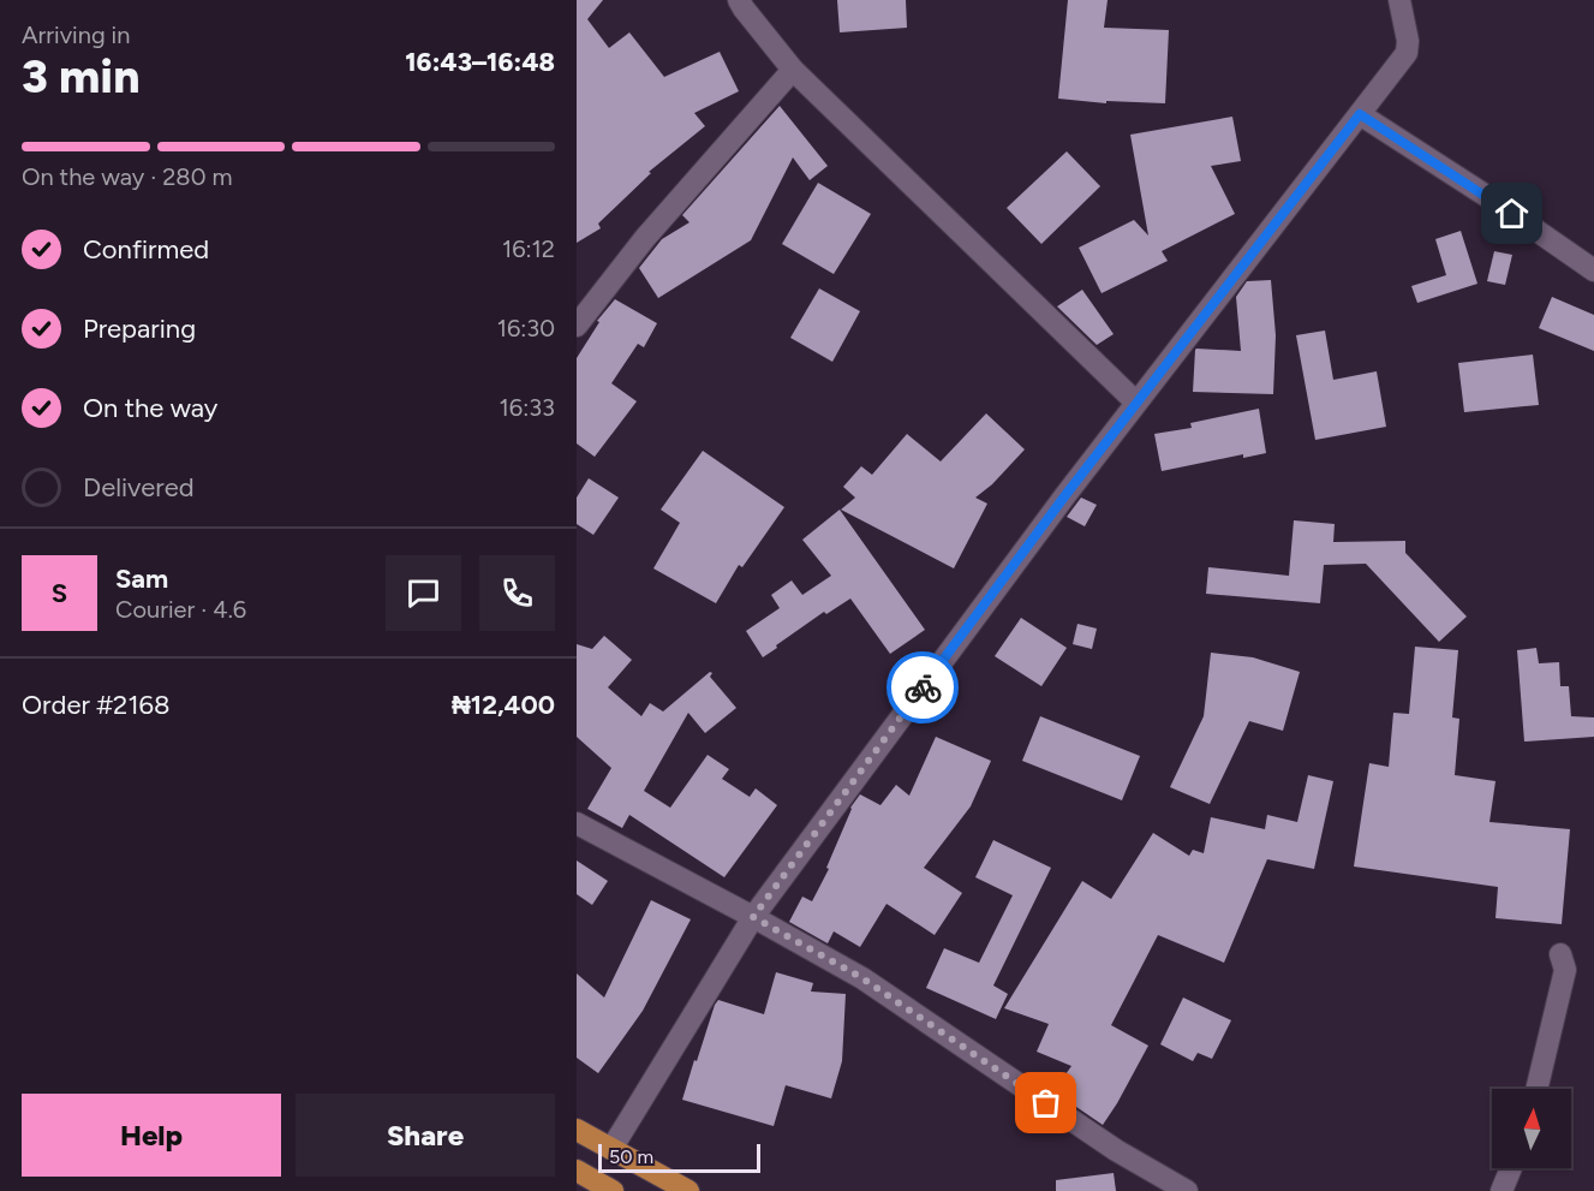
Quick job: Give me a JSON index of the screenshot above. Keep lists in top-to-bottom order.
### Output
{
  "scale_bar": "50 m",
  "north": "top",
  "page": {
    "heading": ["3 min", "Arriving in", "16:43–16:48"],
    "panel": [
      "Sam",
      "Courier · 4.6",
      "Order #2168",
      "₦12,400"
    ],
    "bar": "On the way · 280 m",
    "list": [
      ["Confirmed", "16:12"],
      ["Preparing", "16:30"],
      ["On the way", "16:33"],
      "Delivered"
    ],
    "round": "S",
    "buttons": ["Help", "Share"],
    "scale": "50 m"
  }
}
